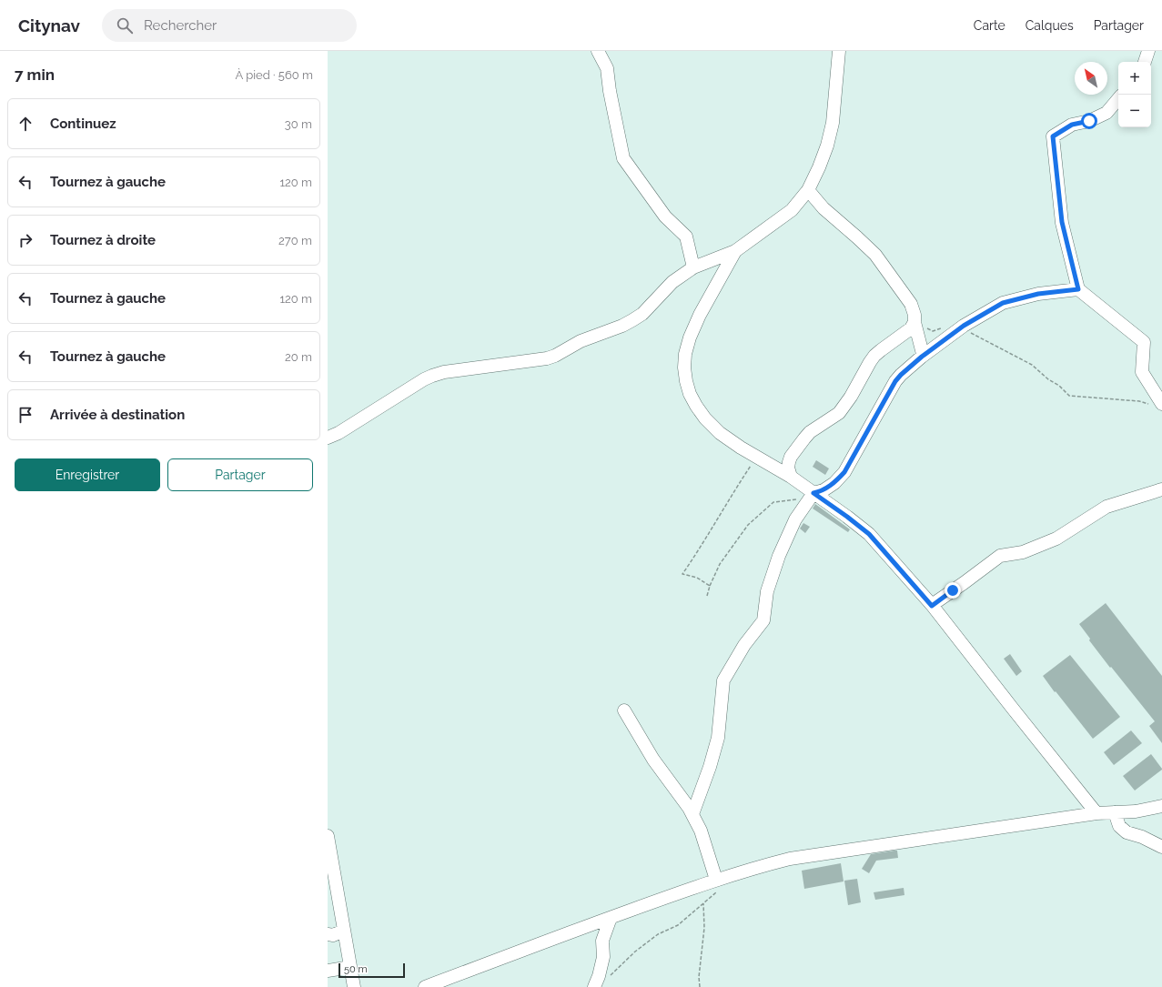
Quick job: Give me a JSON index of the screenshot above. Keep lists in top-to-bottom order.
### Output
{
  "scale_bar": "50 m",
  "north": "top left",
  "page": {
    "header": "Citynav",
    "search": "Rechercher",
    "nav": ["Carte", "Calques", "Partager"],
    "heading": ["7 min", "À pied · 560 m"],
    "map_buttons": ["+", "−"],
    "list": [
      ["Continuez", "30 m"],
      ["Tournez à gauche", "120 m"],
      ["Tournez à droite", "270 m"],
      ["Tournez à gauche", "120 m"],
      ["Tournez à gauche", "20 m"],
      "Arrivée à destination"
    ],
    "buttons": ["Enregistrer", "Partager"],
    "scale": "50 m"
  }
}
